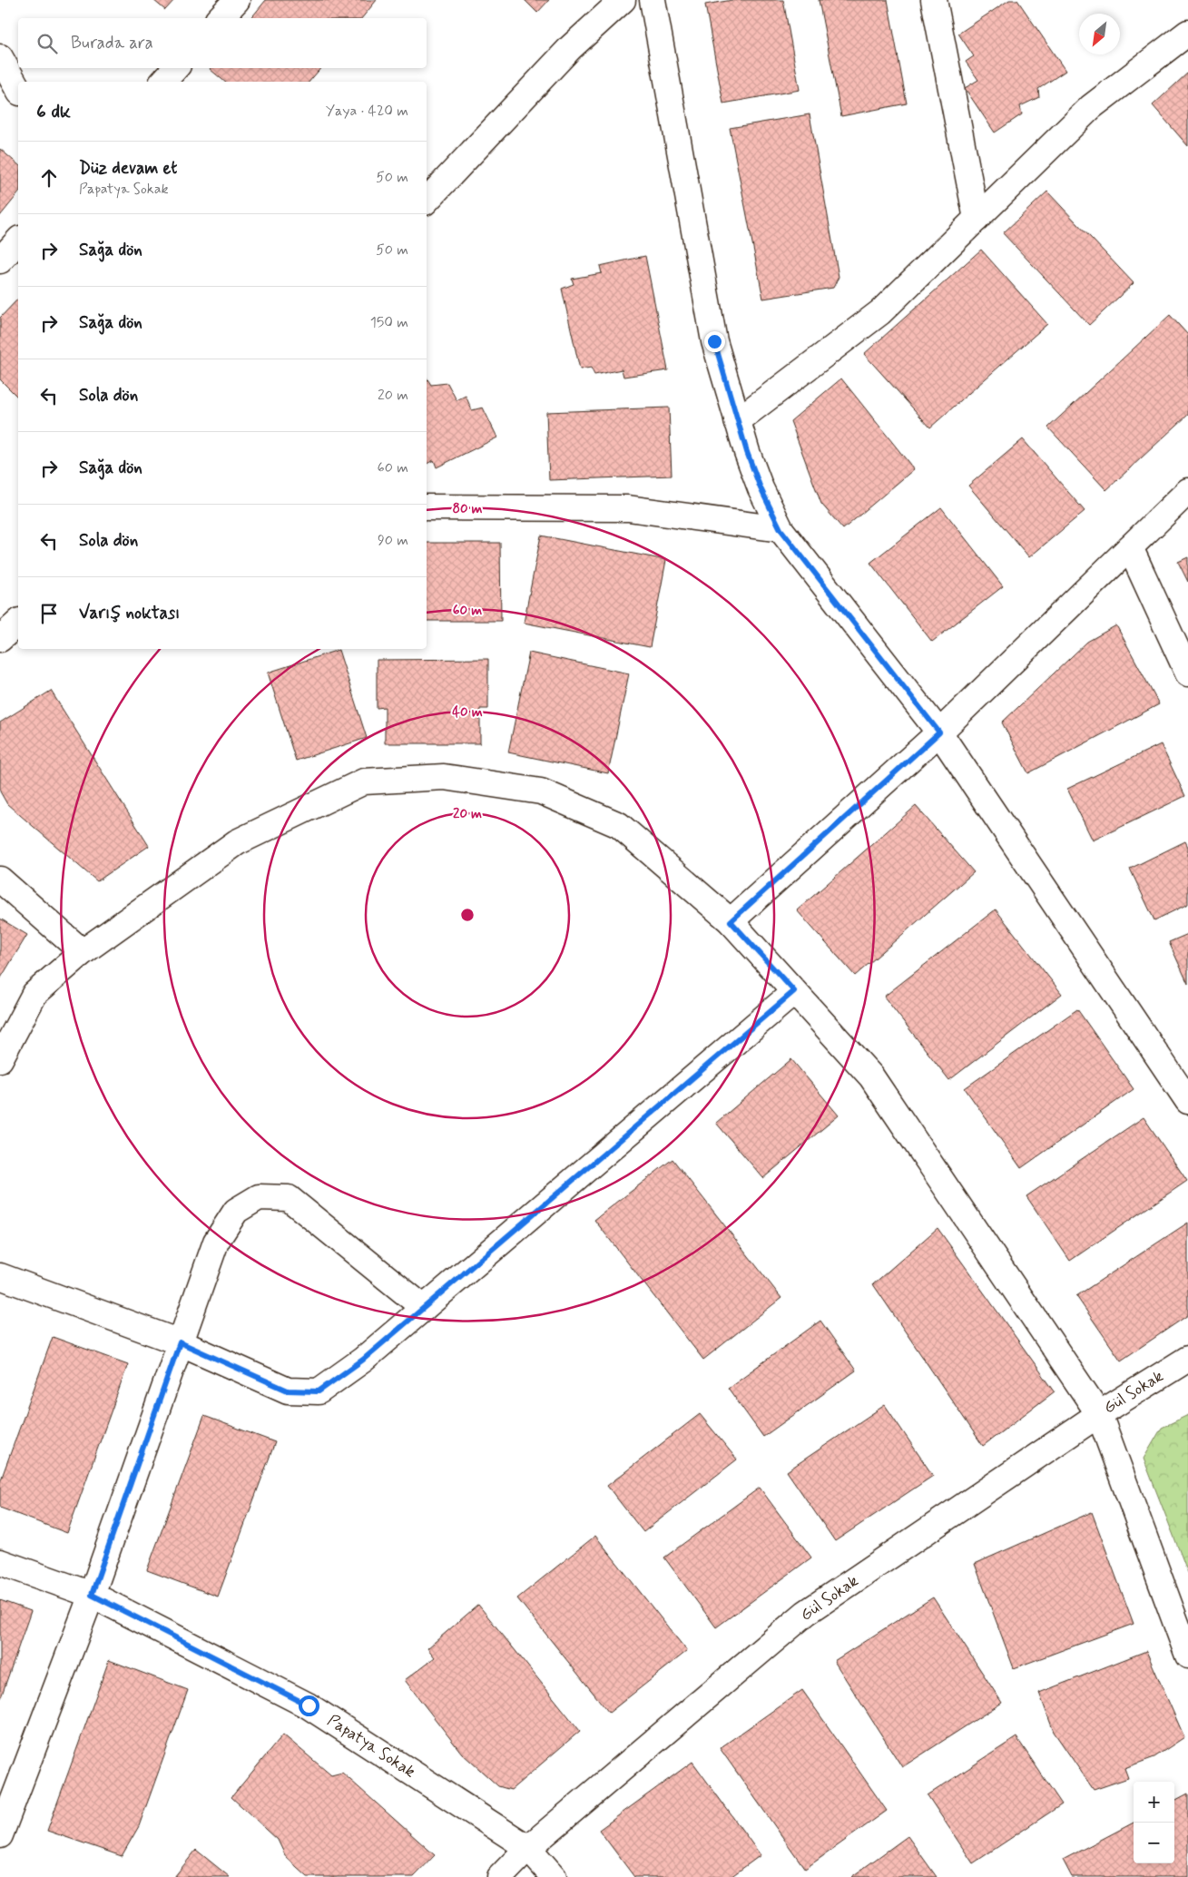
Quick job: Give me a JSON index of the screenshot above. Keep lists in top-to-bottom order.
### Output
{
  "streets": {
    "street": ["Gül Sokak", "Papatya Sokak"]
  },
  "crossings": [
    ["Gül Sokak", "Papatya Sokak"]
  ],
  "north": "bottom left",
  "page": {
    "search": "Burada ara",
    "heading": ["6 dk", "Yaya · 420 m"],
    "list": [
      ["Düz devam et", "Papatya Sokak", "50 m"],
      ["Sağa dön", "50 m"],
      ["Sağa dön", "150 m"],
      ["Sola dön", "20 m"],
      ["Sağa dön", "60 m"],
      ["Sola dön", "90 m"],
      "Varış noktası"
    ],
    "map_buttons": ["+", "−"]
  },
  "rings": [
    "80 m",
    "60 m",
    "40 m",
    "20 m"
  ]
}
